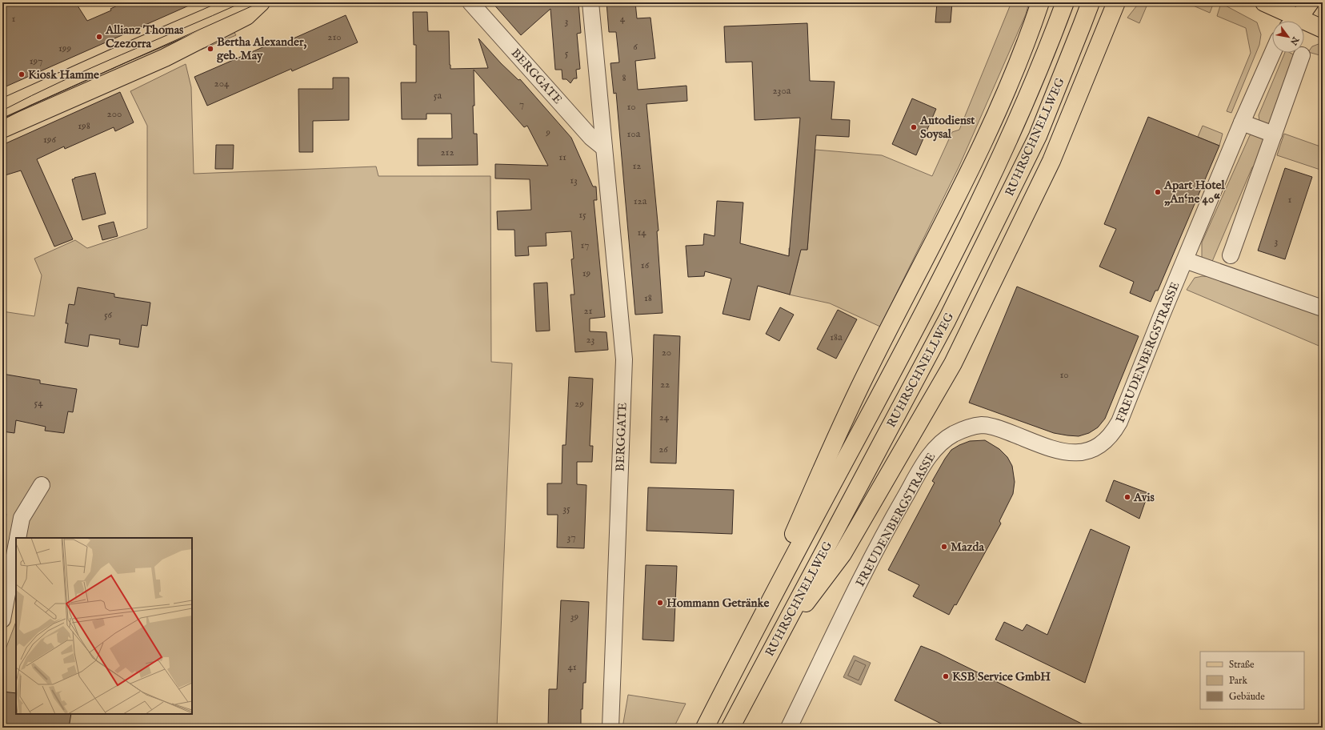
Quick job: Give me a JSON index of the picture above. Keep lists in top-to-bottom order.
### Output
{
  "streets": {
    "main road": ["RUHRSCHNELLWEG"],
    "street": ["BERGGATE", "FREUDENBERGSTRASSE"]
  },
  "places": [
    "Allianz Thomas Czezorra",
    "Bertha Alexander, geb. May",
    "Kiosk Hamme",
    "Autodienst Soysal",
    "Apart Hotel „An‘ne 40“",
    "Avis",
    "Mazda",
    "Hommann Getränke",
    "KSB Service GmbH"
  ],
  "house_numbers": [
    "1",
    "4",
    "3",
    "210",
    "6",
    "199",
    "5",
    "197",
    "8",
    "204",
    "230a",
    "5a",
    "7",
    "10",
    "200",
    "198",
    "9",
    "10a",
    "196",
    "212",
    "11",
    "12",
    "13",
    "1",
    "12a",
    "15",
    "14",
    "3",
    "17",
    "16",
    "19",
    "18",
    "21",
    "56",
    "18a",
    "23",
    "20",
    "10",
    "22",
    "54",
    "29",
    "24",
    "26",
    "35",
    "37",
    "39",
    "41"
  ],
  "legend": ["Straße", "Park", "Gebäude"],
  "north": "bottom right"
}
